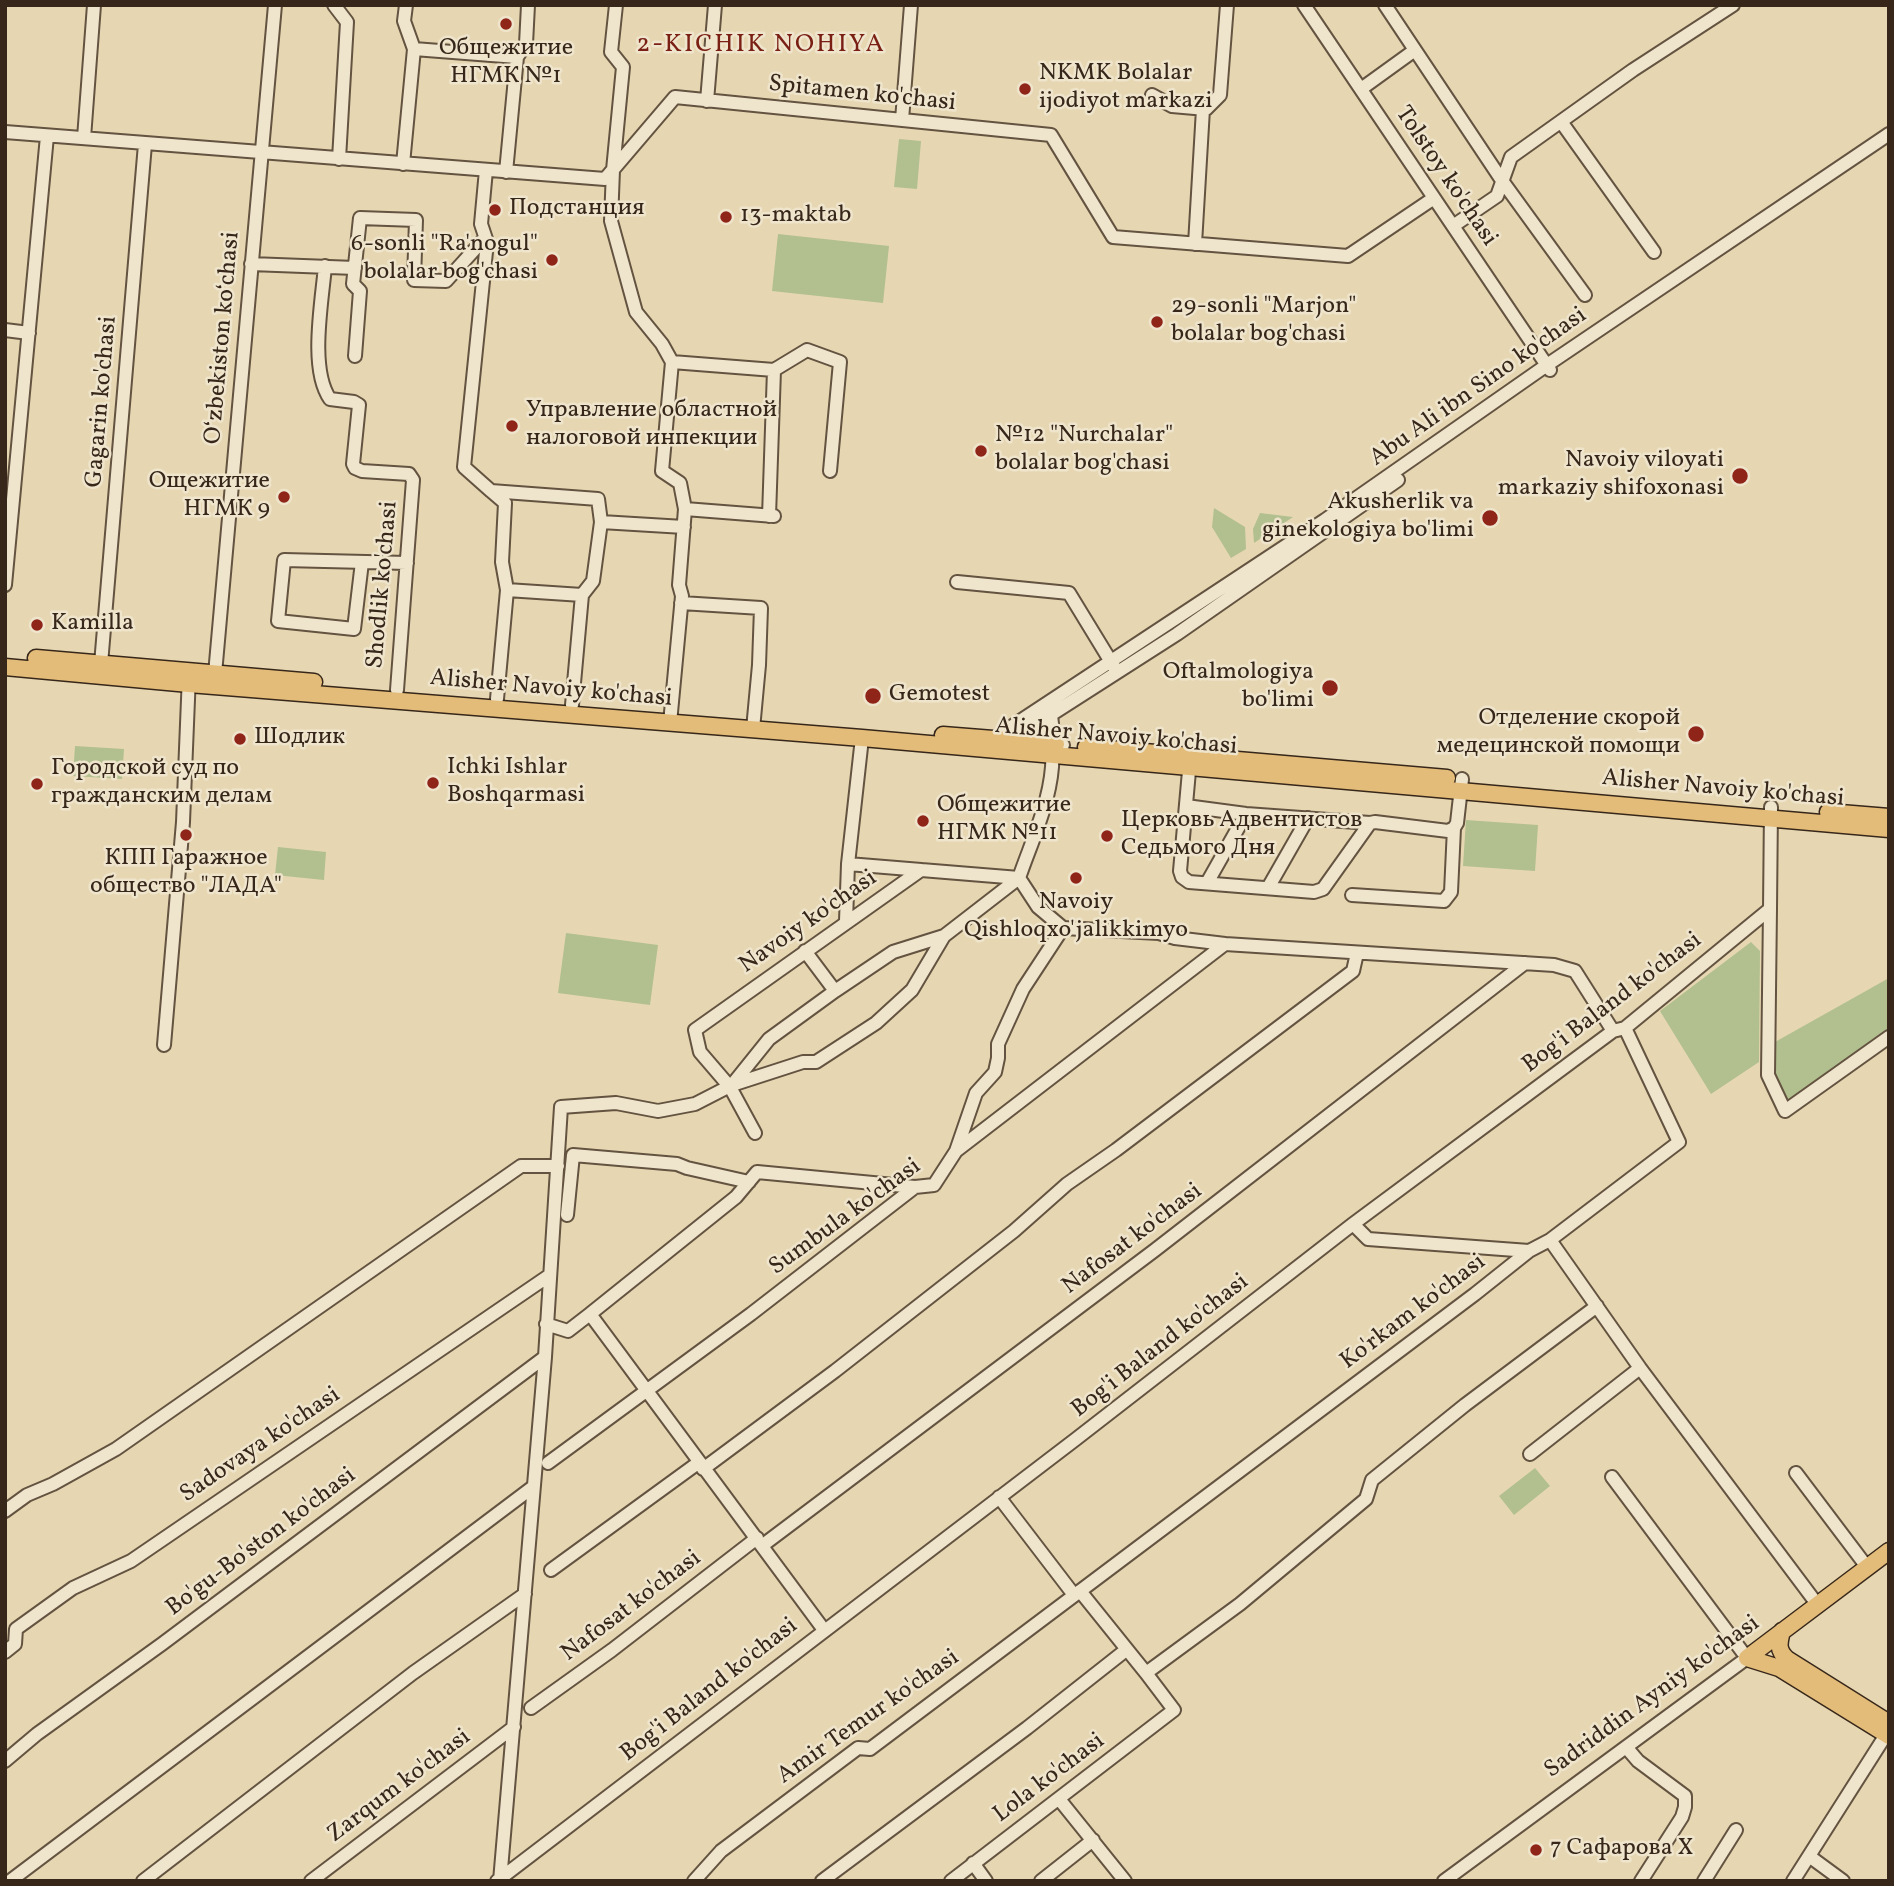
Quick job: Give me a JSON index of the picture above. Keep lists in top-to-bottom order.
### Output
{
  "streets": {
    "main road": ["Alisher Navoiy ko'chasi", "Sadriddin Ayniy ko'chasi"],
    "street": [
      "Spitamen ko'chasi",
      "Tolstoy ko'chasi",
      "O‘zbekiston ko‘chasi",
      "Abu Ali ibn Sino ko'chasi",
      "Gagarin ko'chasi",
      "Shodlik ko'chasi",
      "Navoiy ko'chasi",
      "Bog'i Baland ko'chasi",
      "Sumbula ko'chasi",
      "Nafosat ko'chasi",
      "Ko'rkam ko'chasi",
      "Sadovaya ko'chasi",
      "Bo'gu-Bo'ston ko'chasi",
      "Amir Temur ko'chasi",
      "Lola ko'chasi",
      "Zarqum ko'chasi"
    ]
  },
  "crossings": [
    ["Spitamen ko'chasi", "Tolstoy ko'chasi"],
    ["Tolstoy ko'chasi", "Abu Ali ibn Sino ko'chasi"],
    ["O‘zbekiston ko‘chasi", "Alisher Navoiy ko'chasi"],
    ["Abu Ali ibn Sino ko'chasi", "Alisher Navoiy ko'chasi"],
    ["Gagarin ko'chasi", "Alisher Navoiy ko'chasi"],
    ["Shodlik ko'chasi", "Alisher Navoiy ko'chasi"],
    ["Bog'i Baland ko'chasi", "Ko'rkam ko'chasi"],
    ["Ko'rkam ko'chasi", "Amir Temur ko'chasi"]
  ],
  "districts": ["2-KICHIK NOHIYA"],
  "places": [
    "Общежитие НГМК №1",
    "NKMK Bolalar ijodiyot markazi",
    "Подстанция",
    "13-maktab",
    "6-sonli \"Ra'nogul\" bolalar bog'chasi",
    "29-sonli \"Marjon\" bolalar bog'chasi",
    "Управление областной налоговой инпекции",
    "№12 \"Nurchalar\" bolalar bog'chasi",
    "Navoiy viloyati markaziy shifoxonasi",
    "Ощежитие НГМК 9",
    "Akusherlik va ginekologiya bo'limi",
    "Kamilla",
    "Oftalmologiya bo'limi",
    "Gemotest",
    "Отделение скорой медецинской помощи",
    "Шодлик",
    "Ichki Ishlar Boshqarmasi",
    "Городской суд по гражданским делам",
    "Общежитие НГМК №11",
    "КПП Гаражное общество \"ЛАДА\"",
    "Церковь Адвентистов Седьмого Дня",
    "Navoiy Qishloqxo'jalikkimyo",
    "7 Сафарова Х"
  ]
}
